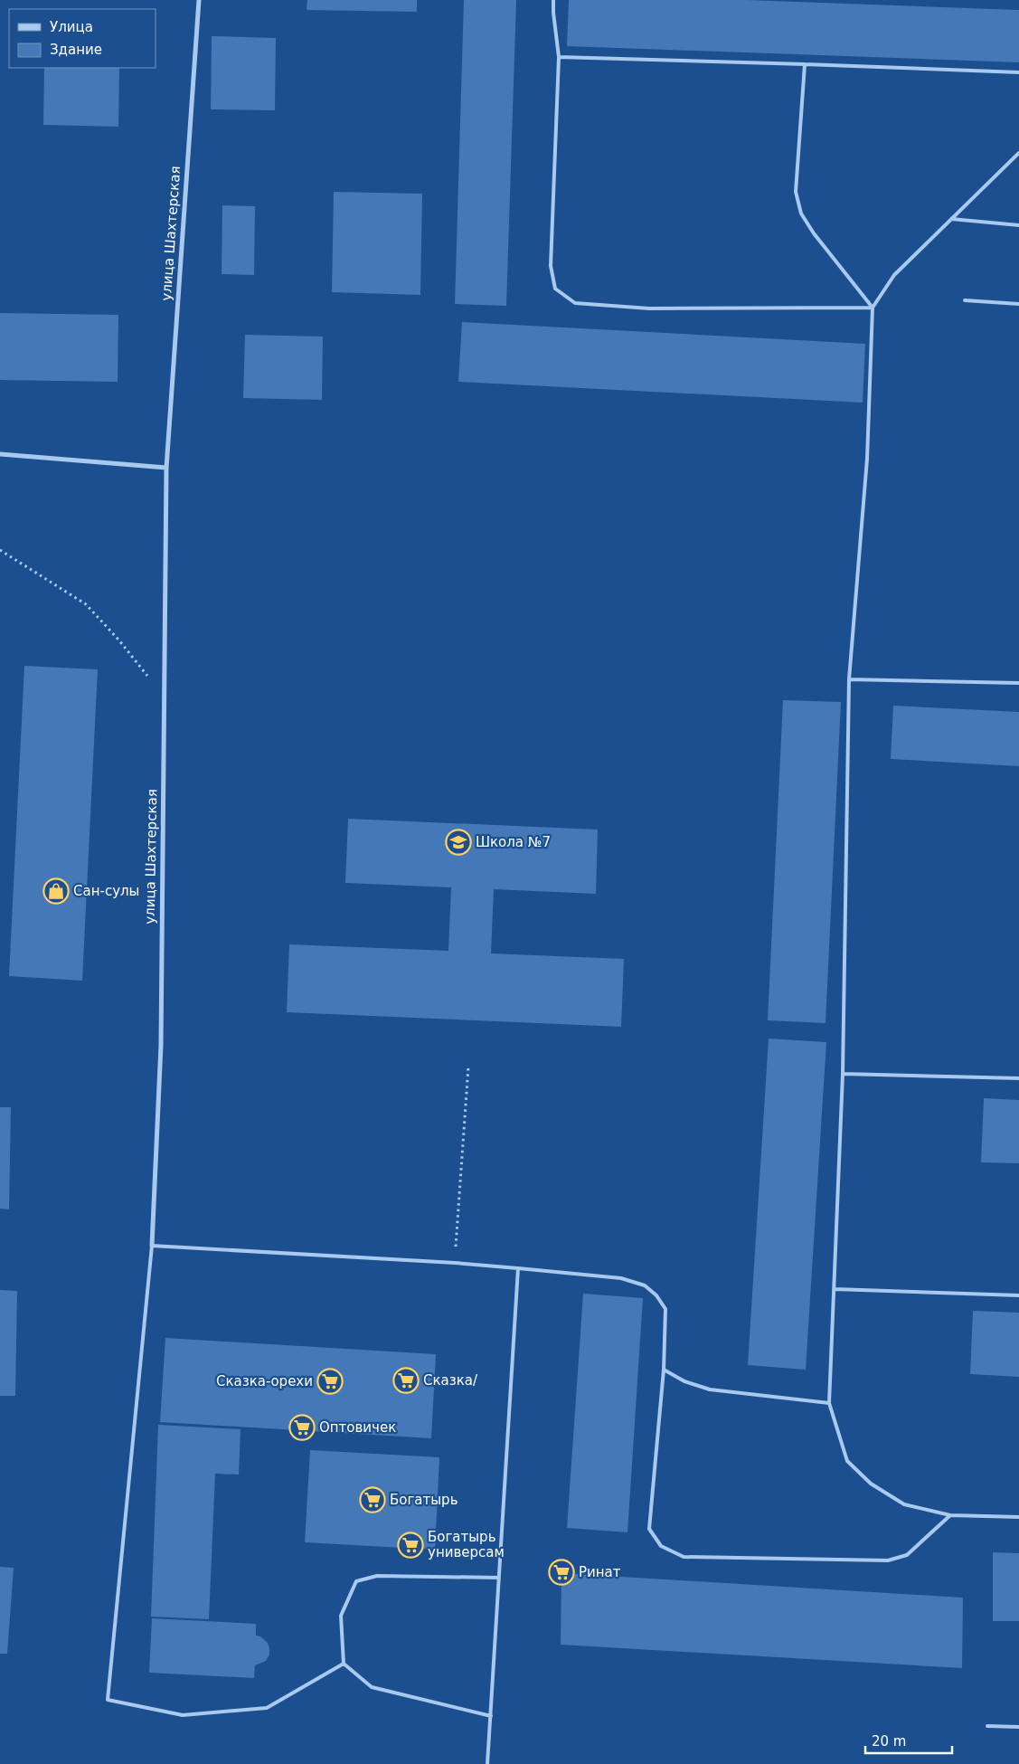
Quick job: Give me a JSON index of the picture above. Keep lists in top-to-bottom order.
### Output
{
  "streets": {
    "street": ["улица Шахтерская"]
  },
  "places": {
    "school or university": ["Школа №7"],
    "shop": ["Сан-сулы"],
    "supermarket": [
      "Сказка/",
      "Сказка-орехи",
      "Оптовичек",
      "Богатырь",
      "Богатырь универсам",
      "Ринат"
    ]
  },
  "legend": ["Улица", "Здание"],
  "scale_bar": "20 m"
}
